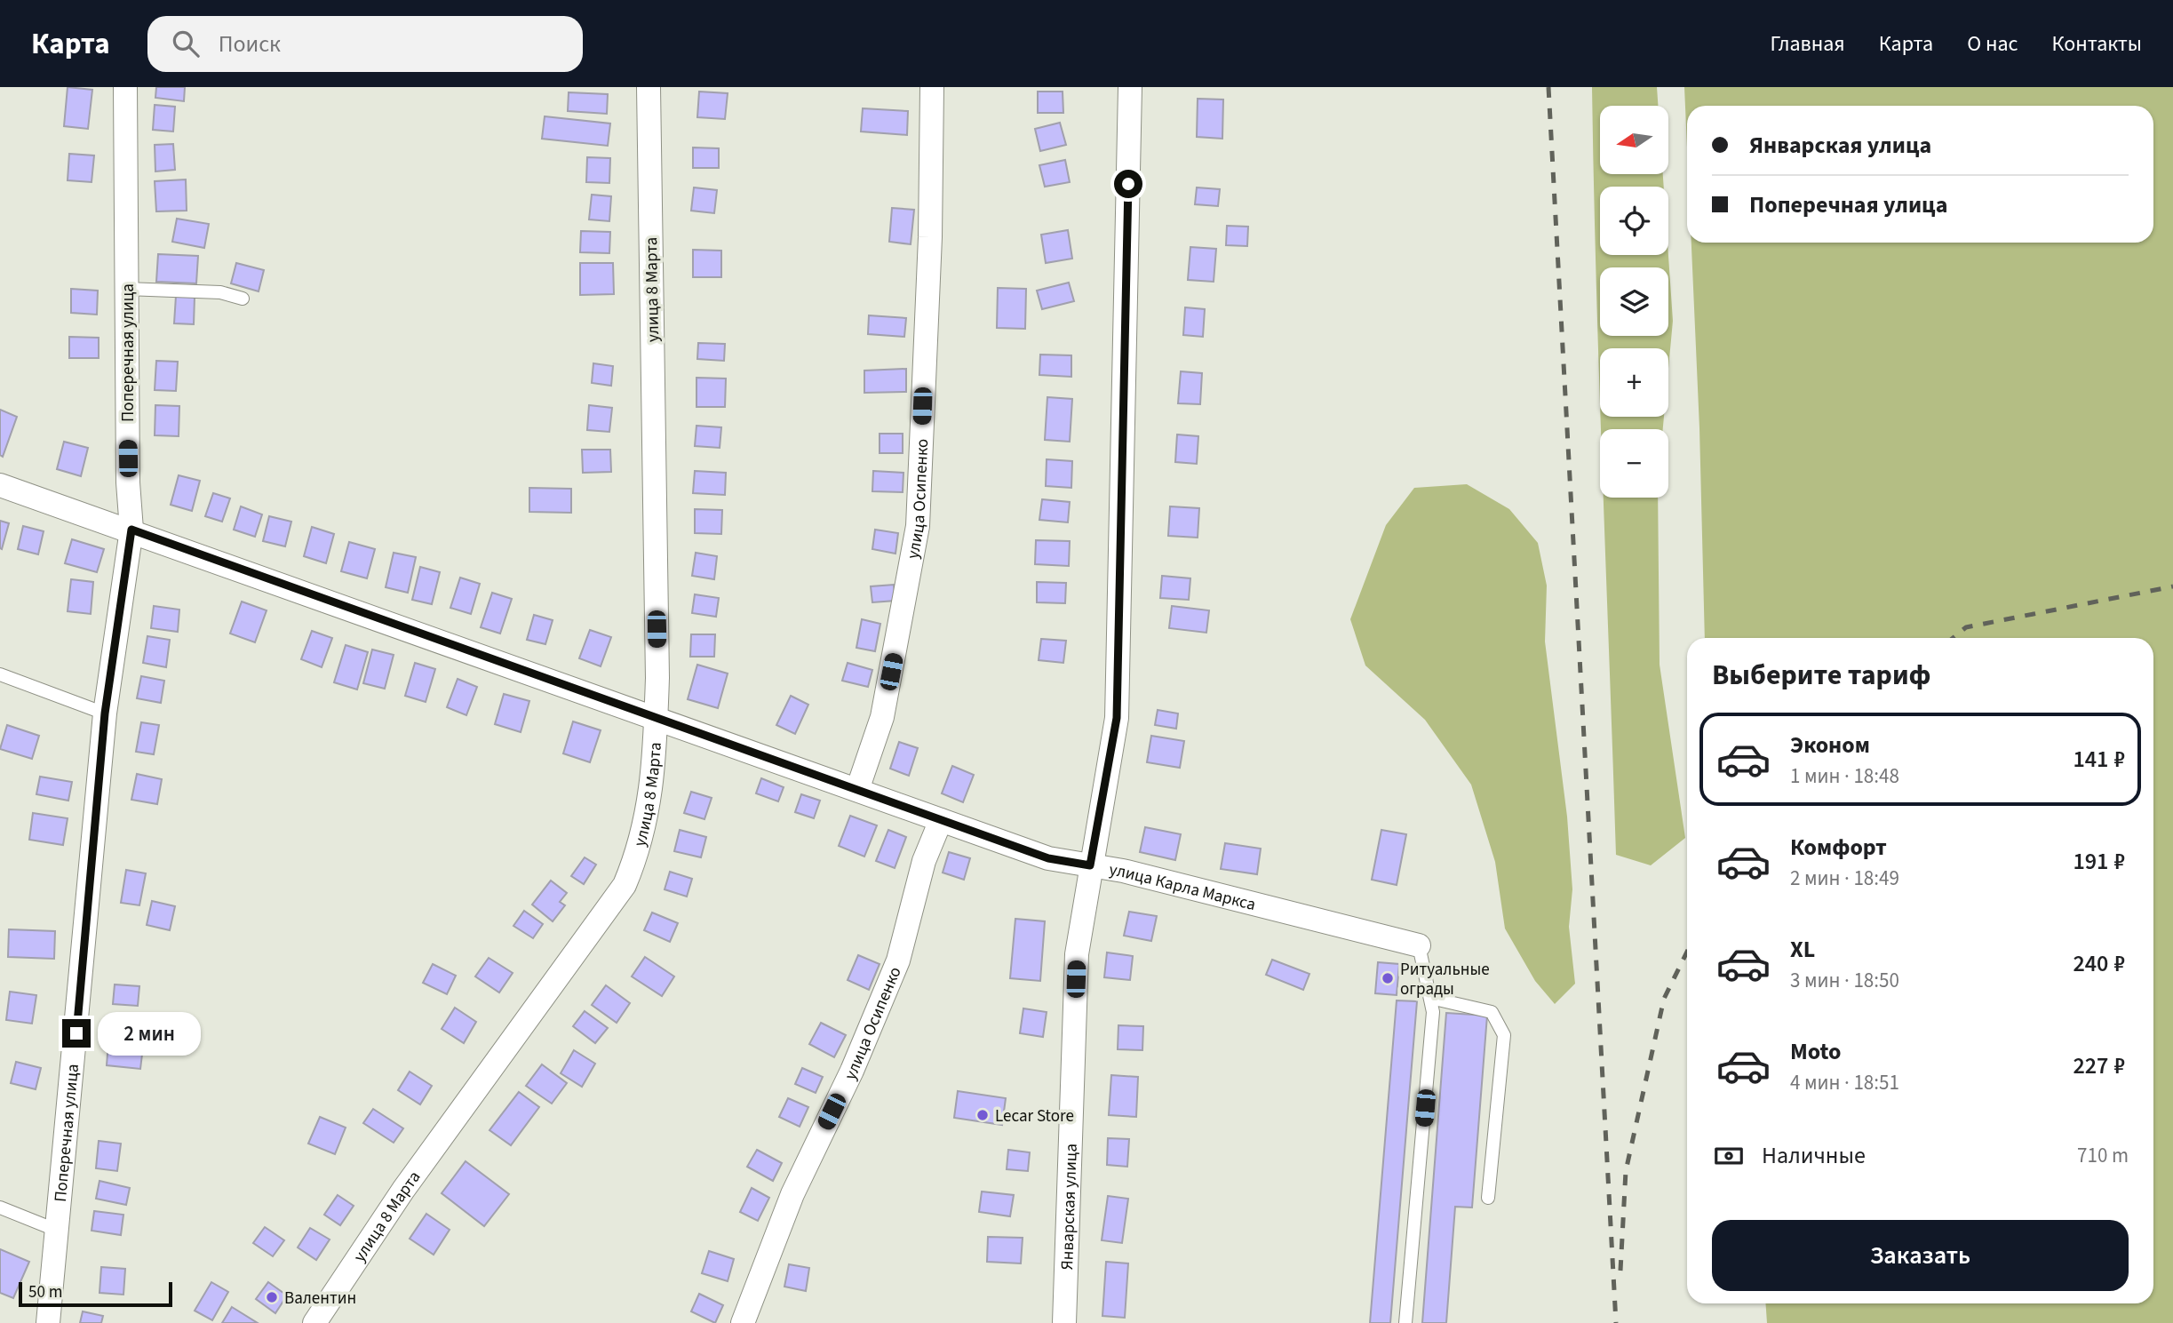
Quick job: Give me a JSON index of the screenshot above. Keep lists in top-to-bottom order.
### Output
{
  "streets": {
    "street": [
      "улица 8 Марта",
      "Поперечная улица",
      "улица Осипенко",
      "улица Карла Маркса",
      "Январская улица"
    ]
  },
  "crossings": [
    ["улица 8 Марта", "улица Карла Маркса"],
    ["Поперечная улица", "улица Карла Маркса"],
    ["улица Осипенко", "улица Карла Маркса"],
    ["улица Карла Маркса", "Январская улица"]
  ],
  "places": ["Ритуальные ограды", "Lecar Store", "Валентин"],
  "scale_bar": "50 m",
  "north": "left",
  "page": {
    "header": "Карта",
    "search": "Поиск",
    "nav": [
      "Главная",
      "Карта",
      "О нас",
      "Контакты"
    ],
    "map_buttons": ["+", "−"],
    "banner": ["Январская улица", "Поперечная улица"],
    "heading": "Выберите тариф",
    "list": [
      {
        "name": "Эконом",
        "note": "1 мин · 18:48",
        "value": "141 ₽"
      },
      {
        "name": "Комфорт",
        "note": "2 мин · 18:49",
        "value": "191 ₽"
      },
      {
        "name": "XL",
        "note": "3 мин · 18:50",
        "value": "240 ₽"
      },
      {
        "name": "Moto",
        "note": "4 мин · 18:51",
        "value": "227 ₽"
      }
    ],
    "bubble": "2 мин",
    "pay": ["Наличные", "710 m"],
    "buttons": "Заказать",
    "scale": "50 m"
  }
}
